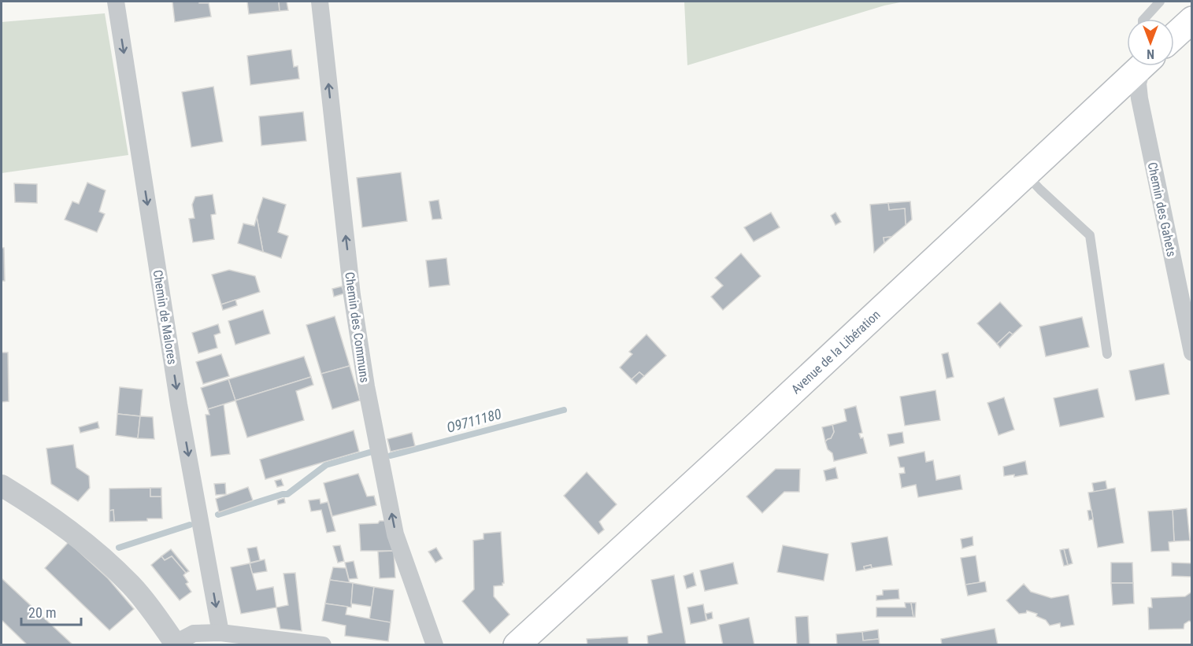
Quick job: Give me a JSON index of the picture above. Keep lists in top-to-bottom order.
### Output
{
  "streets": {
    "main road": ["Avenue de la Libération"],
    "street": ["Chemin des Gahets", "Chemin de Malores", "Chemin des Communs"]
  },
  "one_way": ["Chemin de Malores", "Chemin des Communs"],
  "water": ["O9711180"],
  "scale_bar": "20 m",
  "north": "bottom"
}
